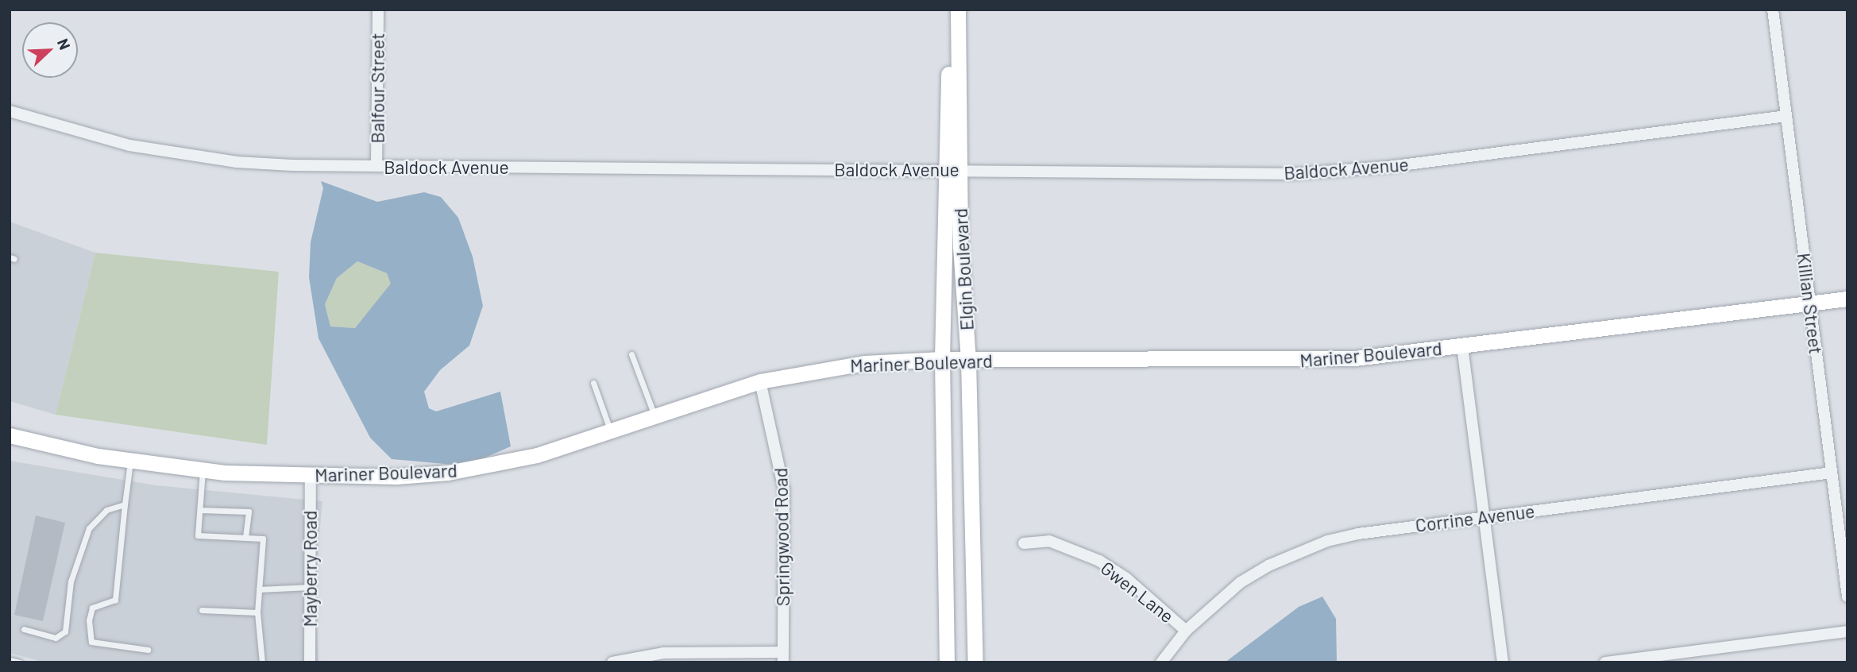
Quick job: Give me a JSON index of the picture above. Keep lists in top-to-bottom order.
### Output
{
  "streets": {
    "main road": ["Elgin Boulevard", "Mariner Boulevard"],
    "street": [
      "Balfour Street",
      "Baldock Avenue",
      "Killian Street",
      "Corrine Avenue",
      "Springwood Road",
      "Mayberry Road",
      "Gwen Lane"
    ]
  },
  "crossings": [
    ["Balfour Street", "Baldock Avenue"],
    ["Baldock Avenue", "Elgin Boulevard"],
    ["Baldock Avenue", "Killian Street"],
    ["Elgin Boulevard", "Mariner Boulevard"],
    ["Killian Street", "Mariner Boulevard"],
    ["Killian Street", "Corrine Avenue"],
    ["Mariner Boulevard", "Springwood Road"],
    ["Mariner Boulevard", "Mayberry Road"],
    ["Corrine Avenue", "Gwen Lane"]
  ],
  "north": "top right"
}
